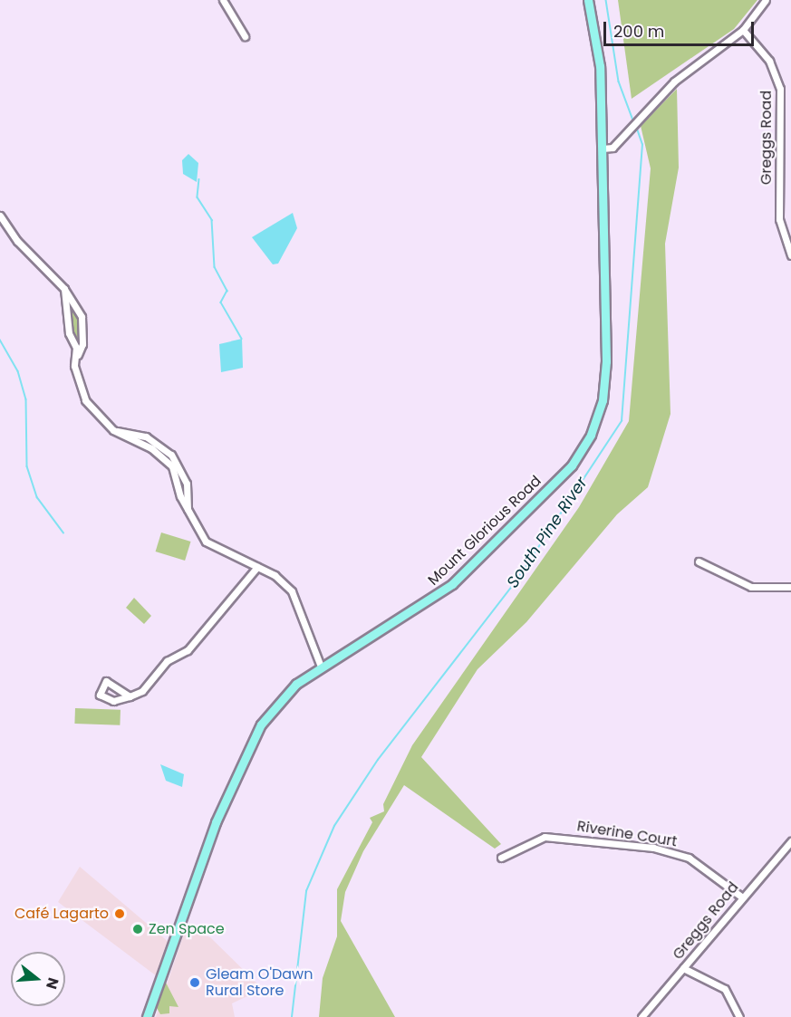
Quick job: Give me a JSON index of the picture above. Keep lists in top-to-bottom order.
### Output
{
  "streets": {
    "main road": ["Mount Glorious Road"],
    "street": ["Greggs Road", "Riverine Court"]
  },
  "crossings": [
    ["Greggs Road", "Riverine Court"]
  ],
  "water": ["South Pine River"],
  "places": ["Café Lagarto", "Zen Space", "Gleam O'Dawn Rural Store"],
  "scale_bar": "200 m",
  "north": "right"
}
